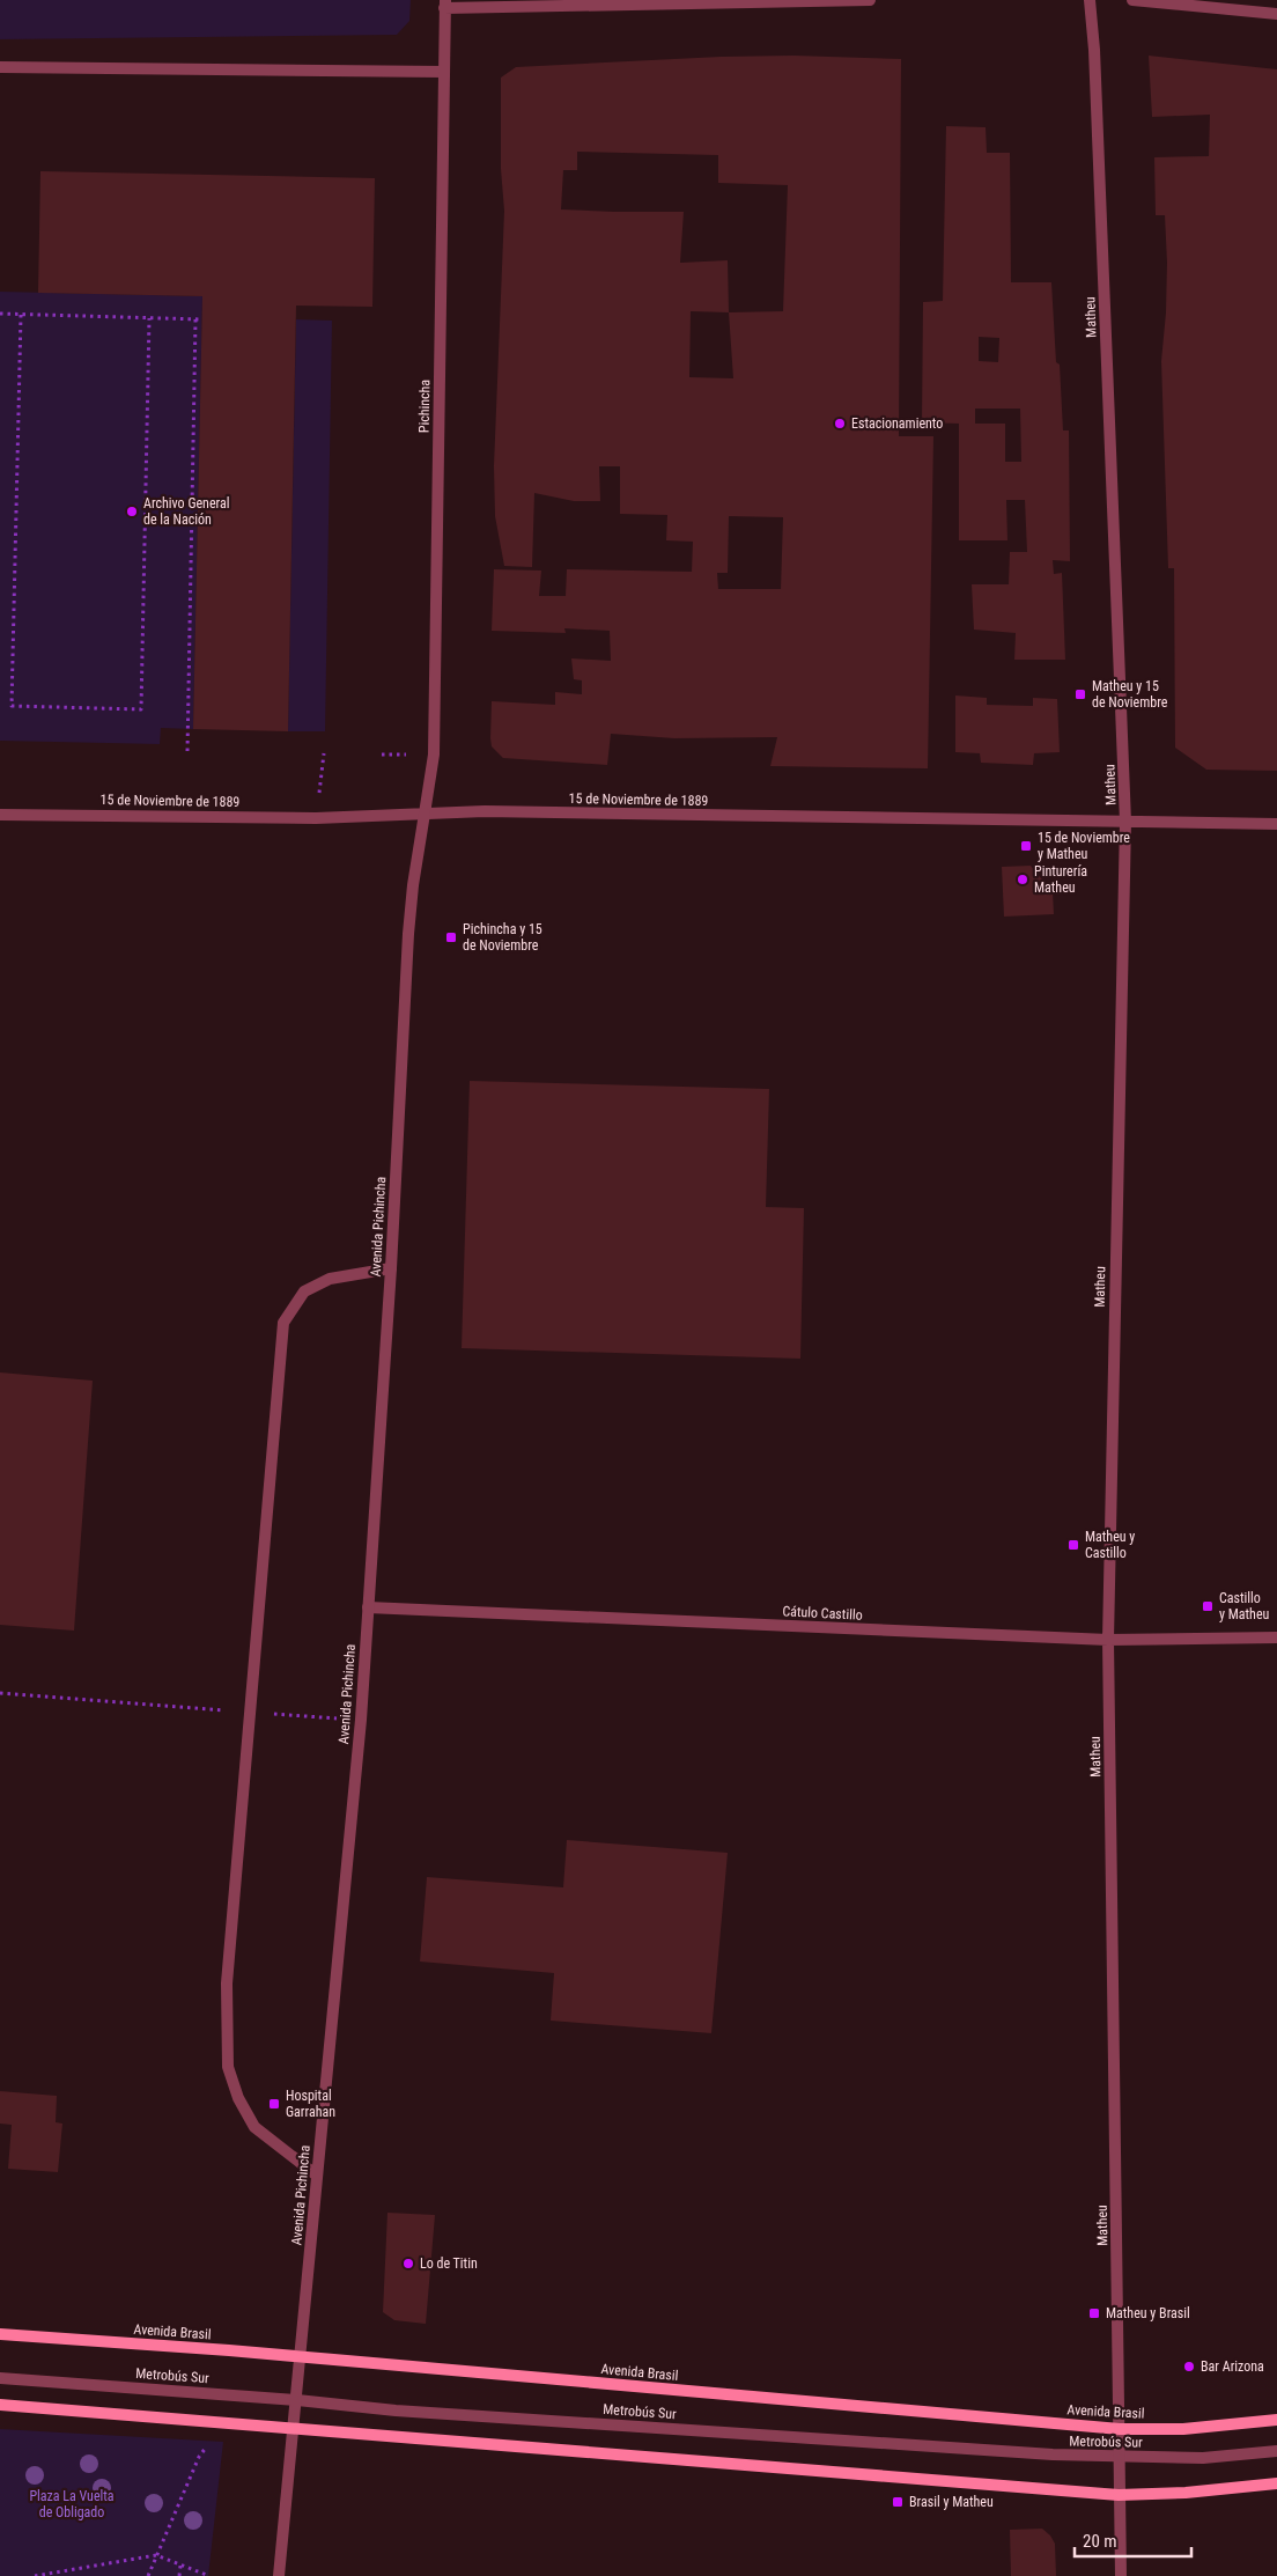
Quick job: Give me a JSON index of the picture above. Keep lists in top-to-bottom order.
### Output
{
  "streets": {
    "main road": ["Avenida Brasil"],
    "street": [
      "Matheu",
      "Pichincha",
      "15 de Noviembre de 1889",
      "Avenida Pichincha",
      "Cátulo Castillo",
      "Metrobús Sur"
    ]
  },
  "crossings": [
    ["Matheu", "15 de Noviembre de 1889"],
    ["Matheu", "Cátulo Castillo"],
    ["Matheu", "Avenida Brasil"],
    ["Matheu", "Metrobús Sur"],
    ["Pichincha", "15 de Noviembre de 1889"],
    ["Pichincha", "Avenida Pichincha"],
    ["15 de Noviembre de 1889", "Avenida Pichincha"],
    ["Avenida Pichincha", "Cátulo Castillo"],
    ["Avenida Pichincha", "Avenida Brasil"],
    ["Avenida Pichincha", "Metrobús Sur"]
  ],
  "parks": ["Plaza La Vuelta de Obligado"],
  "places": {
    "other": [
      "Estacionamiento",
      "Archivo General de la Nación",
      "Pinturería Matheu",
      "Lo de Titin",
      "Bar Arizona"
    ],
    "transit": [
      "Matheu y 15 de Noviembre",
      "15 de Noviembre y Matheu",
      "Pichincha y 15 de Noviembre",
      "Matheu y Castillo",
      "Castillo y Matheu",
      "Hospital Garrahan",
      "Matheu y Brasil",
      "Brasil y Matheu"
    ]
  },
  "scale_bar": "20 m"
}
